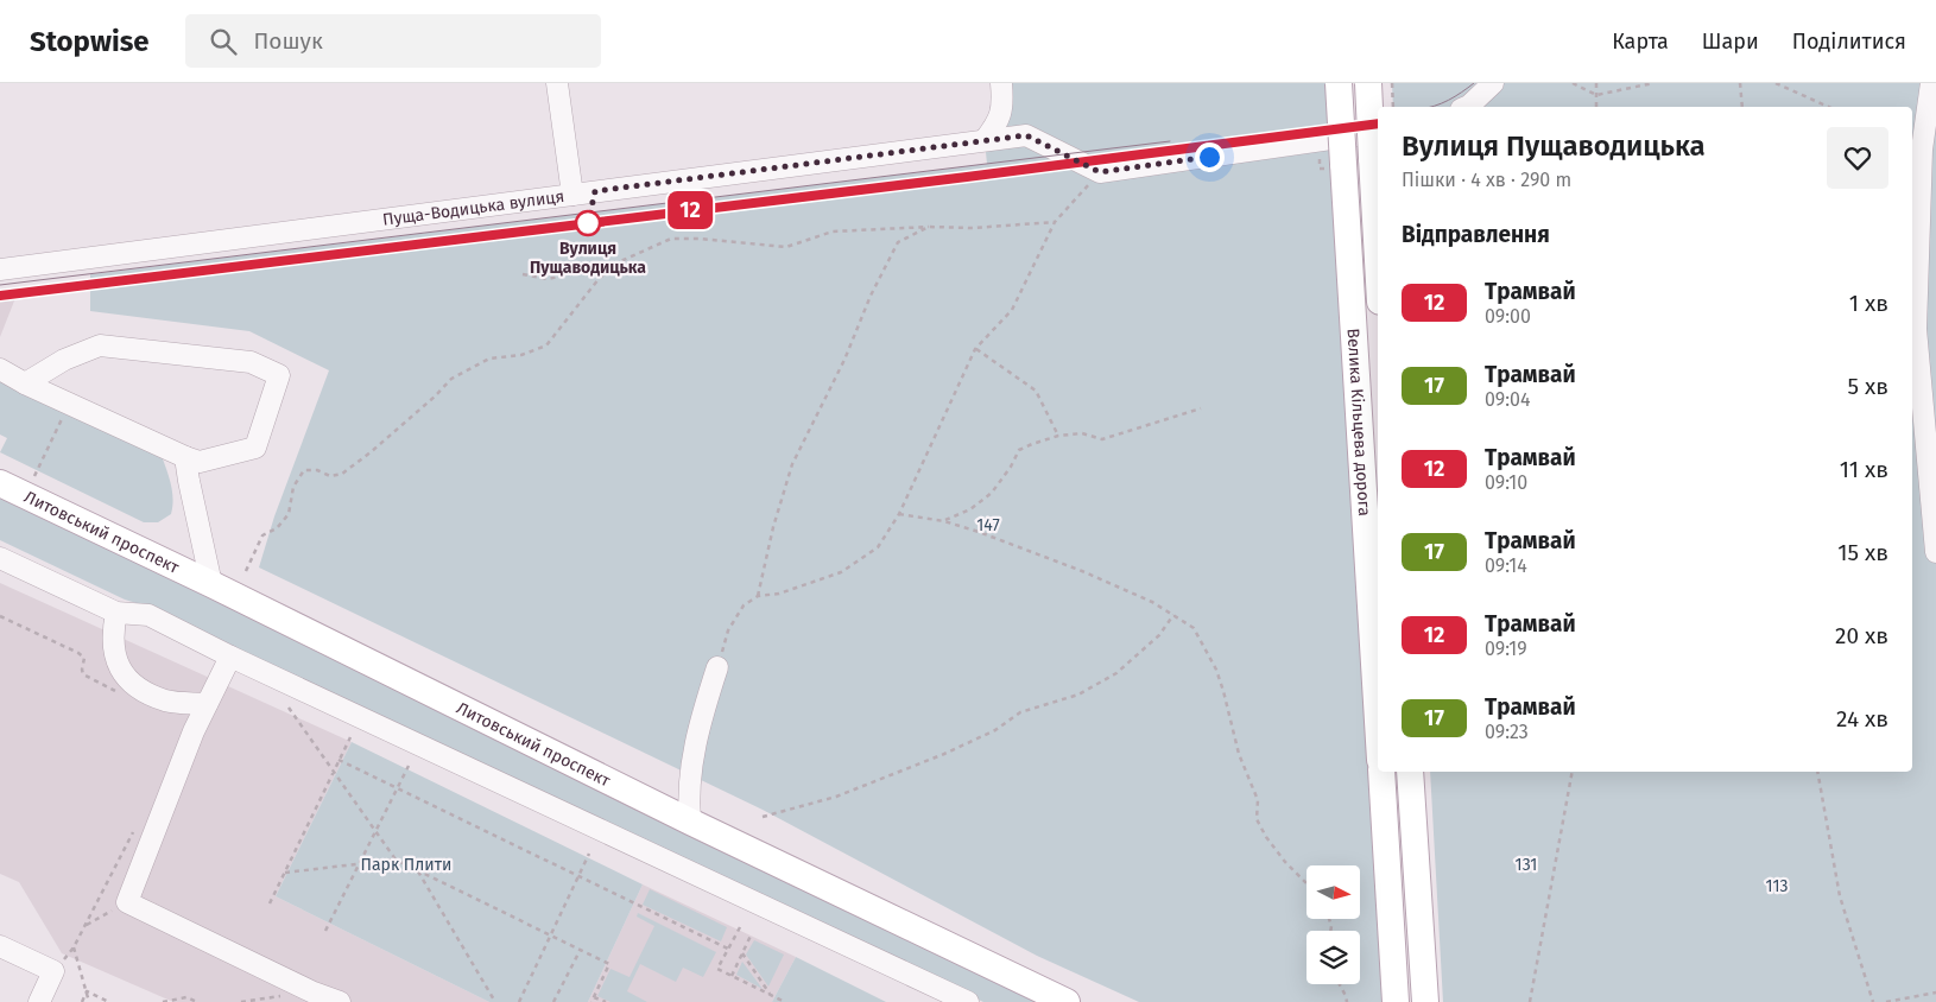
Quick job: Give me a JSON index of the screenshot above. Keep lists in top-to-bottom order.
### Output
{
  "streets": {
    "main road": ["Велика Кільцева дорога", "Литовський проспект"],
    "street": ["Пуща-Водицька вулиця"]
  },
  "parks": [
    "147",
    "Парк Плити",
    "131",
    "113"
  ],
  "places": ["Вулиця Пущаводицька"],
  "lines": ["tram line 12"],
  "north": "right",
  "page": {
    "header": "Stopwise",
    "search": "Пошук",
    "nav": ["Карта", "Шари", "Поділитися"],
    "on_map": "12",
    "heading": [
      ["Вулиця Пущаводицька", "Пішки · 4 хв · 290 m"],
      "Відправлення"
    ],
    "list": [
      {
        "mark": "12",
        "name": "Трамвай",
        "note": "09:00",
        "value": "1 хв"
      },
      {
        "mark": "17",
        "name": "Трамвай",
        "note": "09:04",
        "value": "5 хв"
      },
      {
        "mark": "12",
        "name": "Трамвай",
        "note": "09:10",
        "value": "11 хв"
      },
      {
        "mark": "17",
        "name": "Трамвай",
        "note": "09:14",
        "value": "15 хв"
      },
      {
        "mark": "12",
        "name": "Трамвай",
        "note": "09:19",
        "value": "20 хв"
      },
      {
        "mark": "17",
        "name": "Трамвай",
        "note": "09:23",
        "value": "24 хв"
      }
    ]
  }
}
